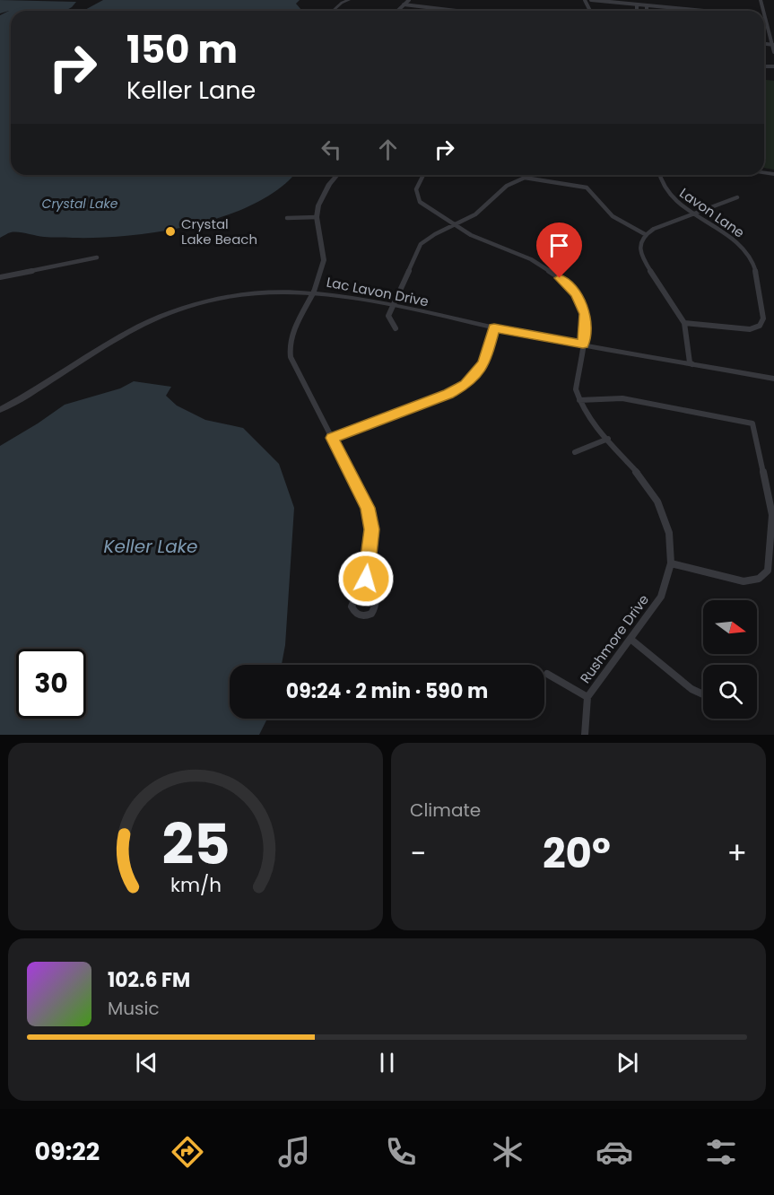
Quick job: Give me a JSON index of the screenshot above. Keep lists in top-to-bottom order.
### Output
{
  "streets": {
    "street": ["Lavon Lane", "Lac Lavon Drive", "Rushmore Drive"]
  },
  "crossings": [
    ["Lac Lavon Drive", "Rushmore Drive"]
  ],
  "water": ["Crystal Lake", "Keller Lake"],
  "places": ["Crystal Lake Beach"],
  "north": "right",
  "page": {
    "turn": ["150 m", "Keller Lane"],
    "limit": "30",
    "trip": "09:24 · 2 min · 590 m",
    "tile": "Climate",
    "heat": ["−", "20°", "+"],
    "song": ["102.6 FM", "Music"],
    "tabs": "09:22",
    "gauge": ["25", "km/h"]
  }
}
